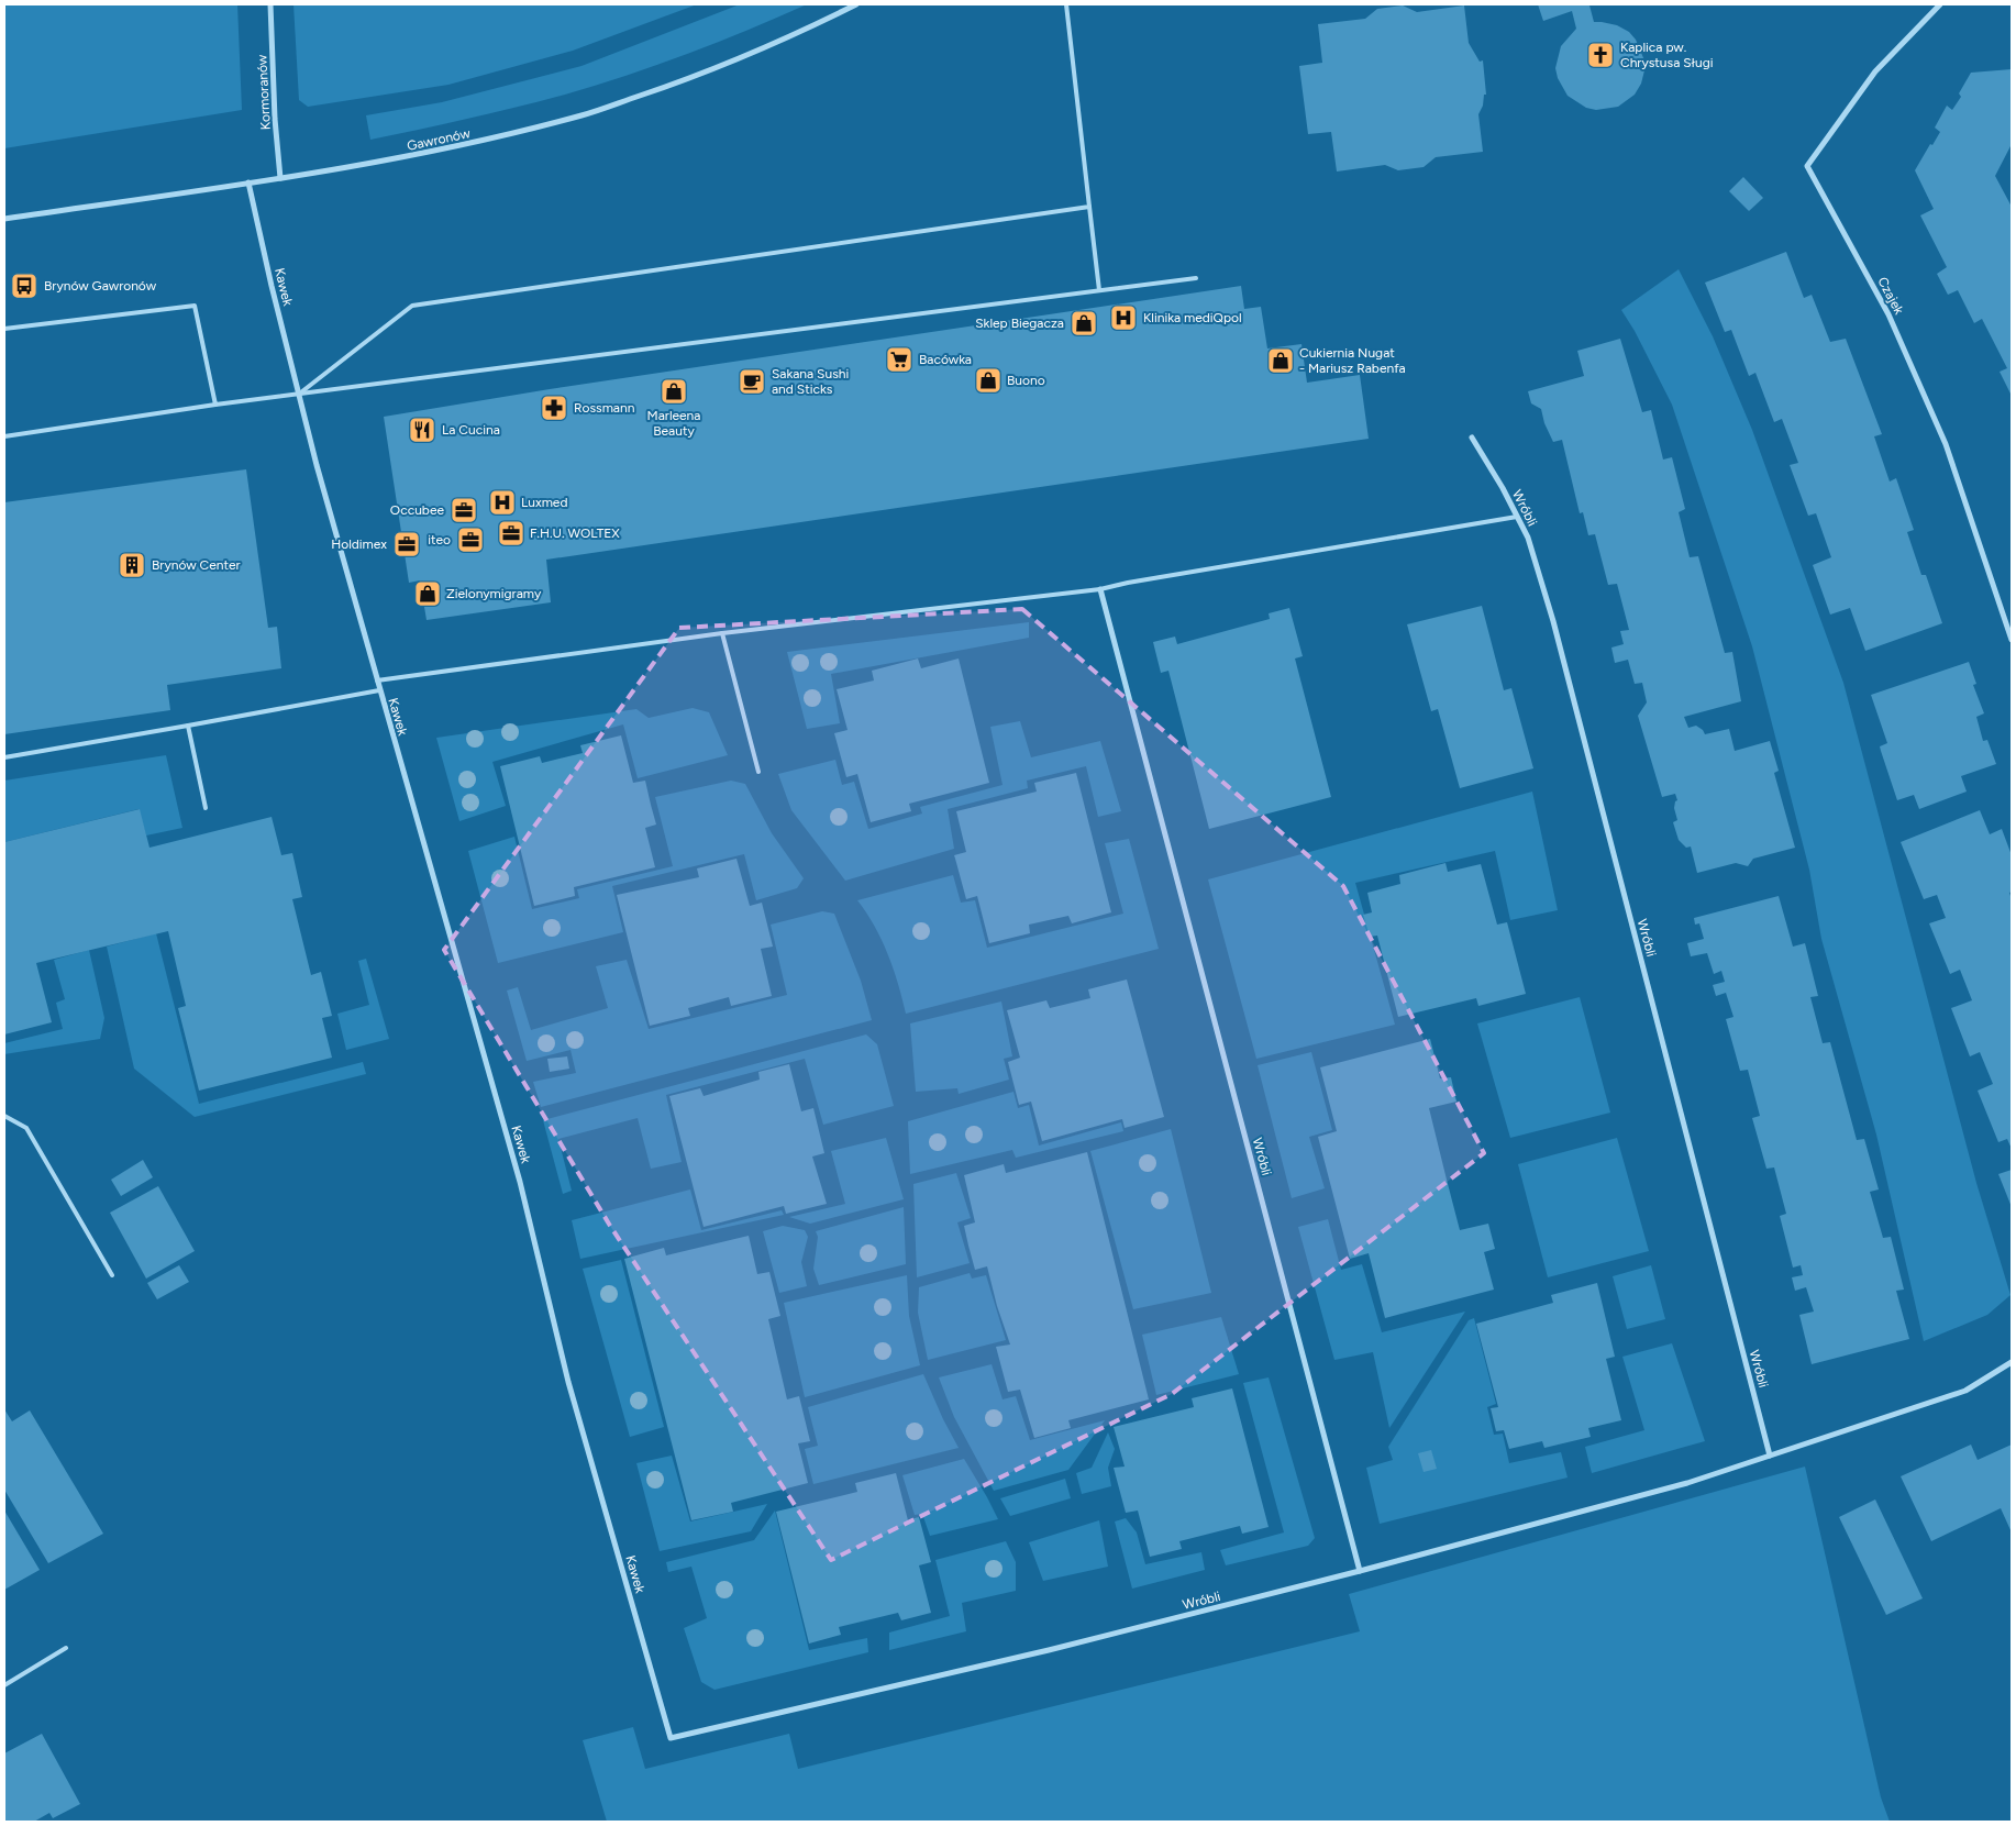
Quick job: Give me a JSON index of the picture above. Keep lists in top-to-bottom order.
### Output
{
  "streets": {
    "street": [
      "Kormoranów",
      "Gawronów",
      "Kawek",
      "Czajek",
      "Wróbli"
    ]
  },
  "crossings": [
    ["Kormoranów", "Gawronów"],
    ["Gawronów", "Kawek"],
    ["Kawek", "Wróbli"]
  ],
  "places": {
    "church": ["Kaplica pw. Chrystusa Sługi"],
    "bus stop": ["Brynów Gawronów"],
    "hospital": ["Klinika mediQpol", "Luxmed"],
    "shop": [
      "Sklep Biegacza",
      "Cukiernia Nugat - Mariusz Rabenfa",
      "Buono",
      "Marleena Beauty",
      "Zielonymigramy"
    ],
    "supermarket": ["Bacówka"],
    "cafe": ["Sakana Sushi and Sticks"],
    "pharmacy": ["Rossmann"],
    "restaurant": ["La Cucina"],
    "office": [
      "Occubee",
      "F.H.U. WOLTEX",
      "iteo",
      "Holdimex"
    ],
    "building": ["Brynów Center"]
  }
}
